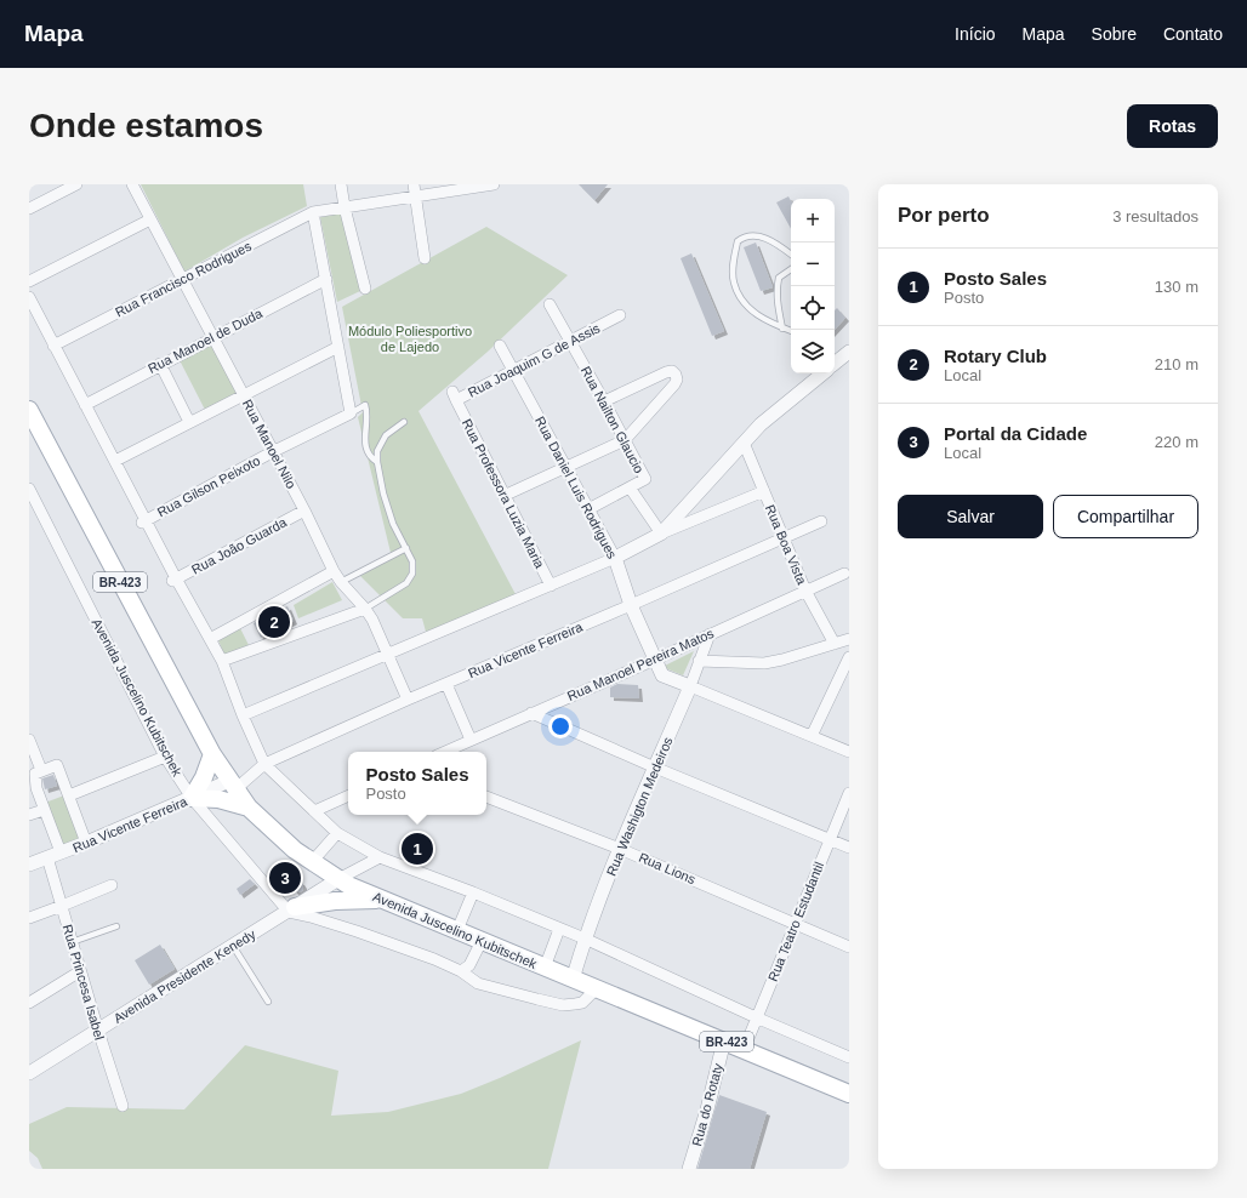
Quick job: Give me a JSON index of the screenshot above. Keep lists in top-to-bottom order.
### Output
{
  "streets": {
    "main road": ["BR-423", "Avenida Juscelino Kubitschek"],
    "street": [
      "Rua Francisco Rodrigues",
      "Rua Manoel de Duda",
      "Rua Joaquim G de Assis",
      "Rua Nailton Glaucio",
      "Rua Manoel Nilo",
      "Rua Gilson Peixoto",
      "Rua Daniel Luis Rodrigues",
      "Rua Professora Luzia Maria",
      "Rua Boa Vista",
      "Rua João Guarda",
      "Rua Vicente Ferreira",
      "Rua Manoel Pereira Matos",
      "Rua Washigton Medeiros",
      "Rua Lions",
      "Rua Teatro Estudantil",
      "Avenida Presidente Kenedy",
      "Rua Princesa Isabel",
      "Rua do Rotaty"
    ]
  },
  "crossings": [
    ["Rua Francisco Rodrigues", "Rua Manoel Nilo"],
    ["Rua Manoel de Duda", "Rua Manoel Nilo"],
    ["Rua Joaquim G de Assis", "Rua Nailton Glaucio"],
    ["Rua Joaquim G de Assis", "Rua Daniel Luis Rodrigues"],
    ["Rua Joaquim G de Assis", "Rua Professora Luzia Maria"],
    ["Rua Nailton Glaucio", "Rua Daniel Luis Rodrigues"],
    ["Rua Manoel Nilo", "Rua Gilson Peixoto"],
    ["Rua Manoel Nilo", "Rua João Guarda"],
    ["Rua Manoel Nilo", "Rua Vicente Ferreira"],
    ["Rua Daniel Luis Rodrigues", "Rua Vicente Ferreira"],
    ["Rua Daniel Luis Rodrigues", "Rua Manoel Pereira Matos"],
    ["Rua Daniel Luis Rodrigues", "Rua Washigton Medeiros"],
    ["Rua Boa Vista", "Rua Vicente Ferreira"],
    ["Rua Boa Vista", "Rua Manoel Pereira Matos"],
    ["BR-423", "Avenida Juscelino Kubitschek"],
    ["BR-423", "Rua Teatro Estudantil"],
    ["BR-423", "Rua do Rotaty"],
    ["Rua Vicente Ferreira", "Avenida Juscelino Kubitschek"],
    ["Rua Vicente Ferreira", "Rua Princesa Isabel"],
    ["Rua Manoel Pereira Matos", "Rua Washigton Medeiros"],
    ["Avenida Juscelino Kubitschek", "Rua Washigton Medeiros"],
    ["Avenida Juscelino Kubitschek", "Avenida Presidente Kenedy"],
    ["Rua Washigton Medeiros", "Rua Lions"],
    ["Rua Lions", "Rua Teatro Estudantil"],
    ["Avenida Presidente Kenedy", "Rua Princesa Isabel"]
  ],
  "parks": ["Módulo Poliesportivo de Lajedo"],
  "page": {
    "header": "Mapa",
    "nav": [
      "Início",
      "Mapa",
      "Sobre",
      "Contato"
    ],
    "buttons": [
      "Rotas",
      ["Salvar", "Compartilhar"]
    ],
    "title": "Onde estamos",
    "heading": ["Por perto", "3 resultados"],
    "map_buttons": ["+", "−"],
    "list": [
      {
        "mark": "1",
        "name": "Posto Sales",
        "note": "Posto",
        "value": "130 m"
      },
      {
        "mark": "2",
        "name": "Rotary Club",
        "note": "Local",
        "value": "210 m"
      },
      {
        "mark": "3",
        "name": "Portal da Cidade",
        "note": "Local",
        "value": "220 m"
      }
    ],
    "pins": ["2", "1", "3"],
    "popup": ["Posto Sales", "Posto"]
  }
}
